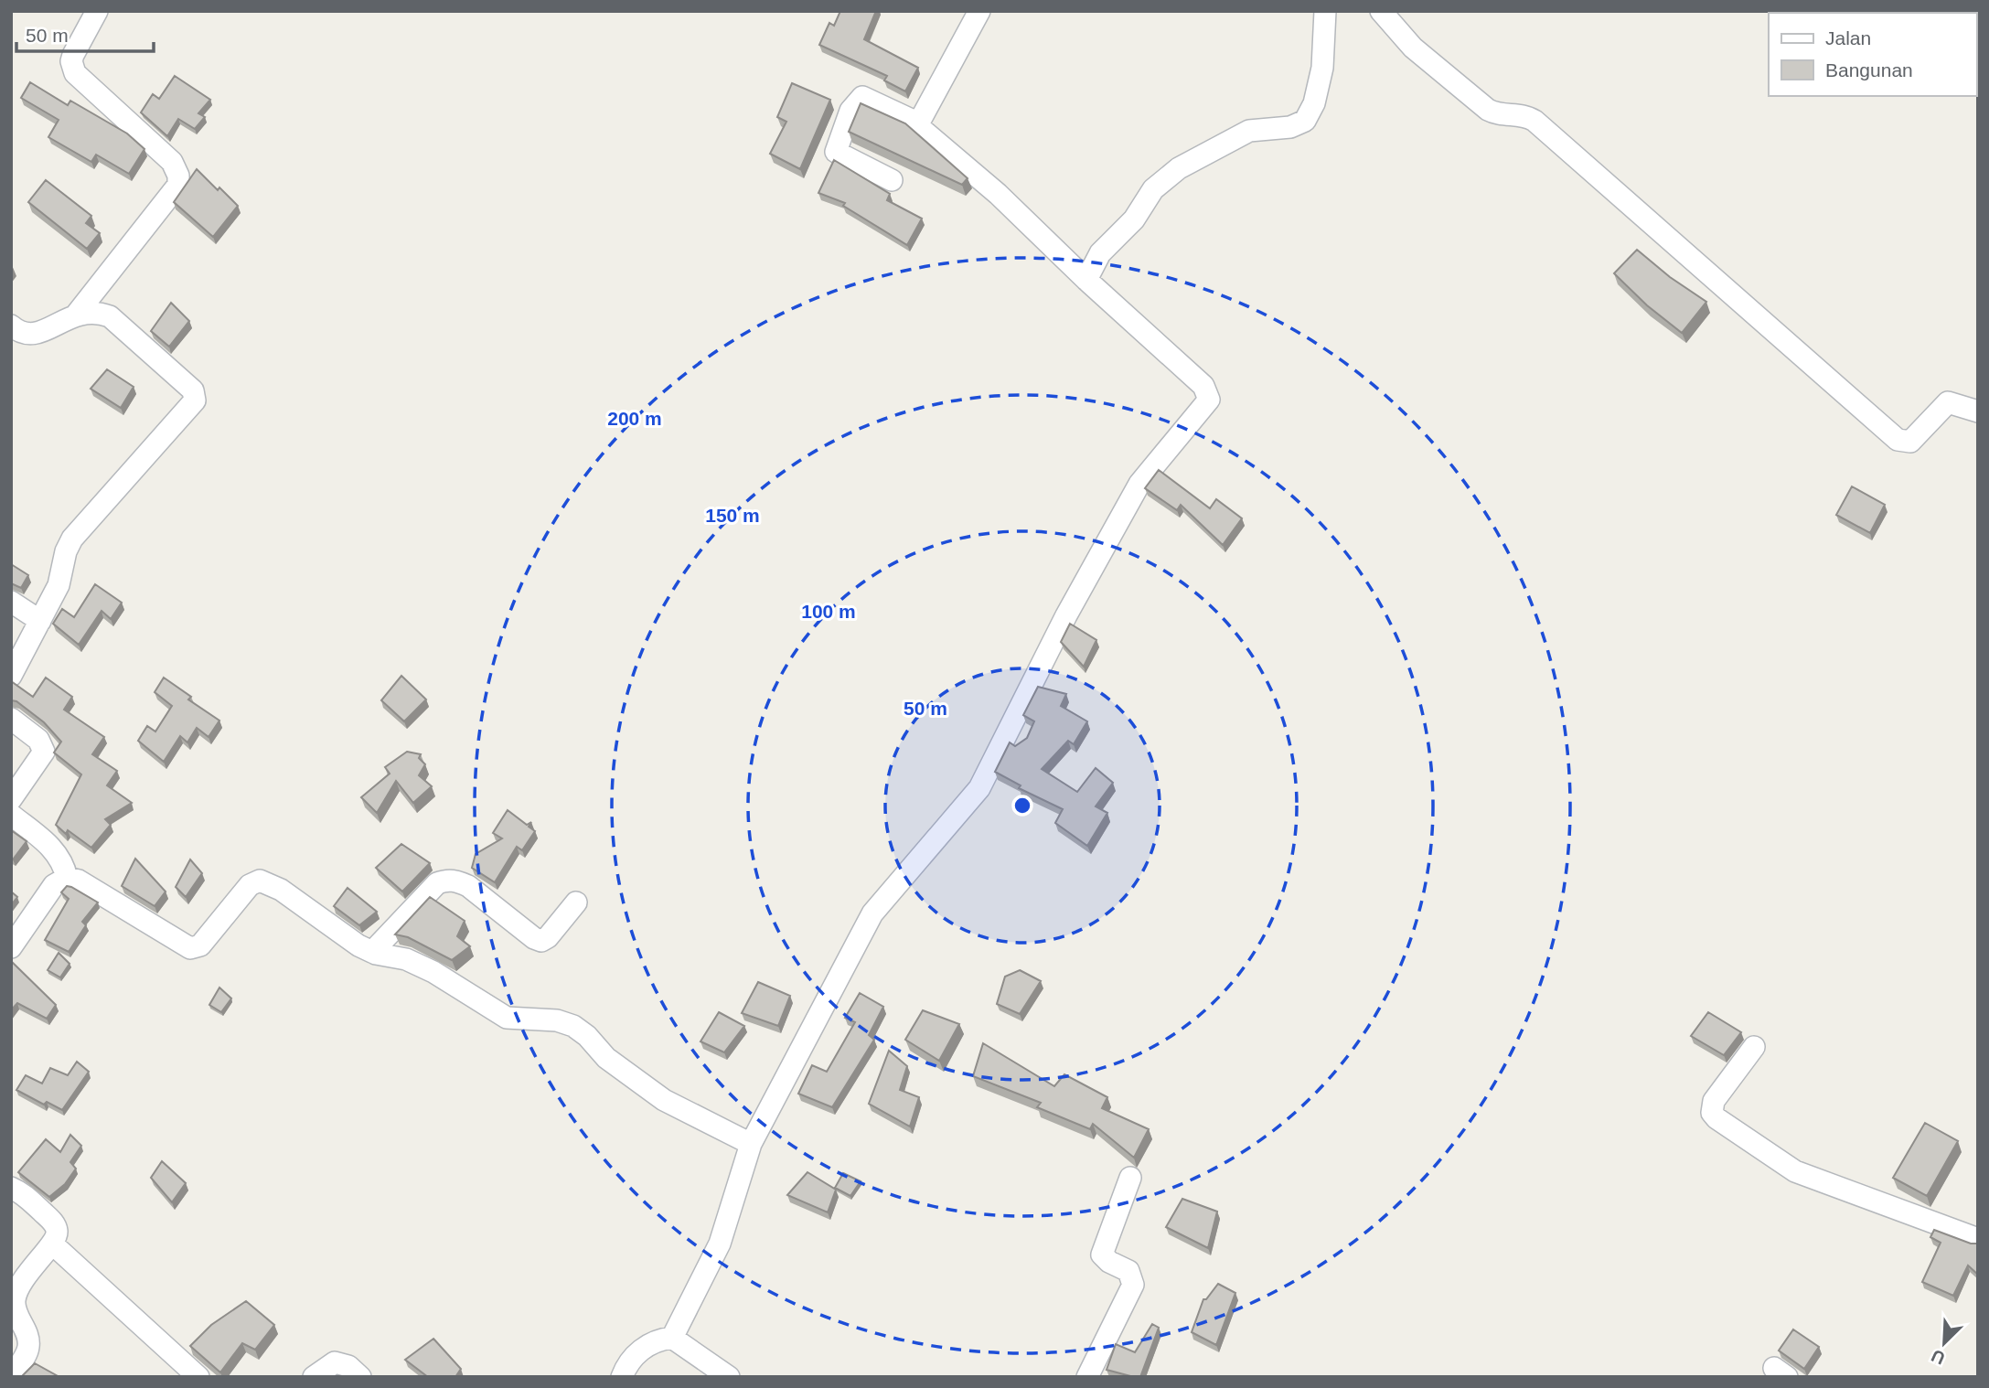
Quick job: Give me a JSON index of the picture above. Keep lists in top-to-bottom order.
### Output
{
  "legend": ["Jalan", "Bangunan"],
  "scale_bar": "50 m",
  "north": "bottom left",
  "rings": [
    "200 m",
    "150 m",
    "100 m",
    "50 m"
  ]
}
